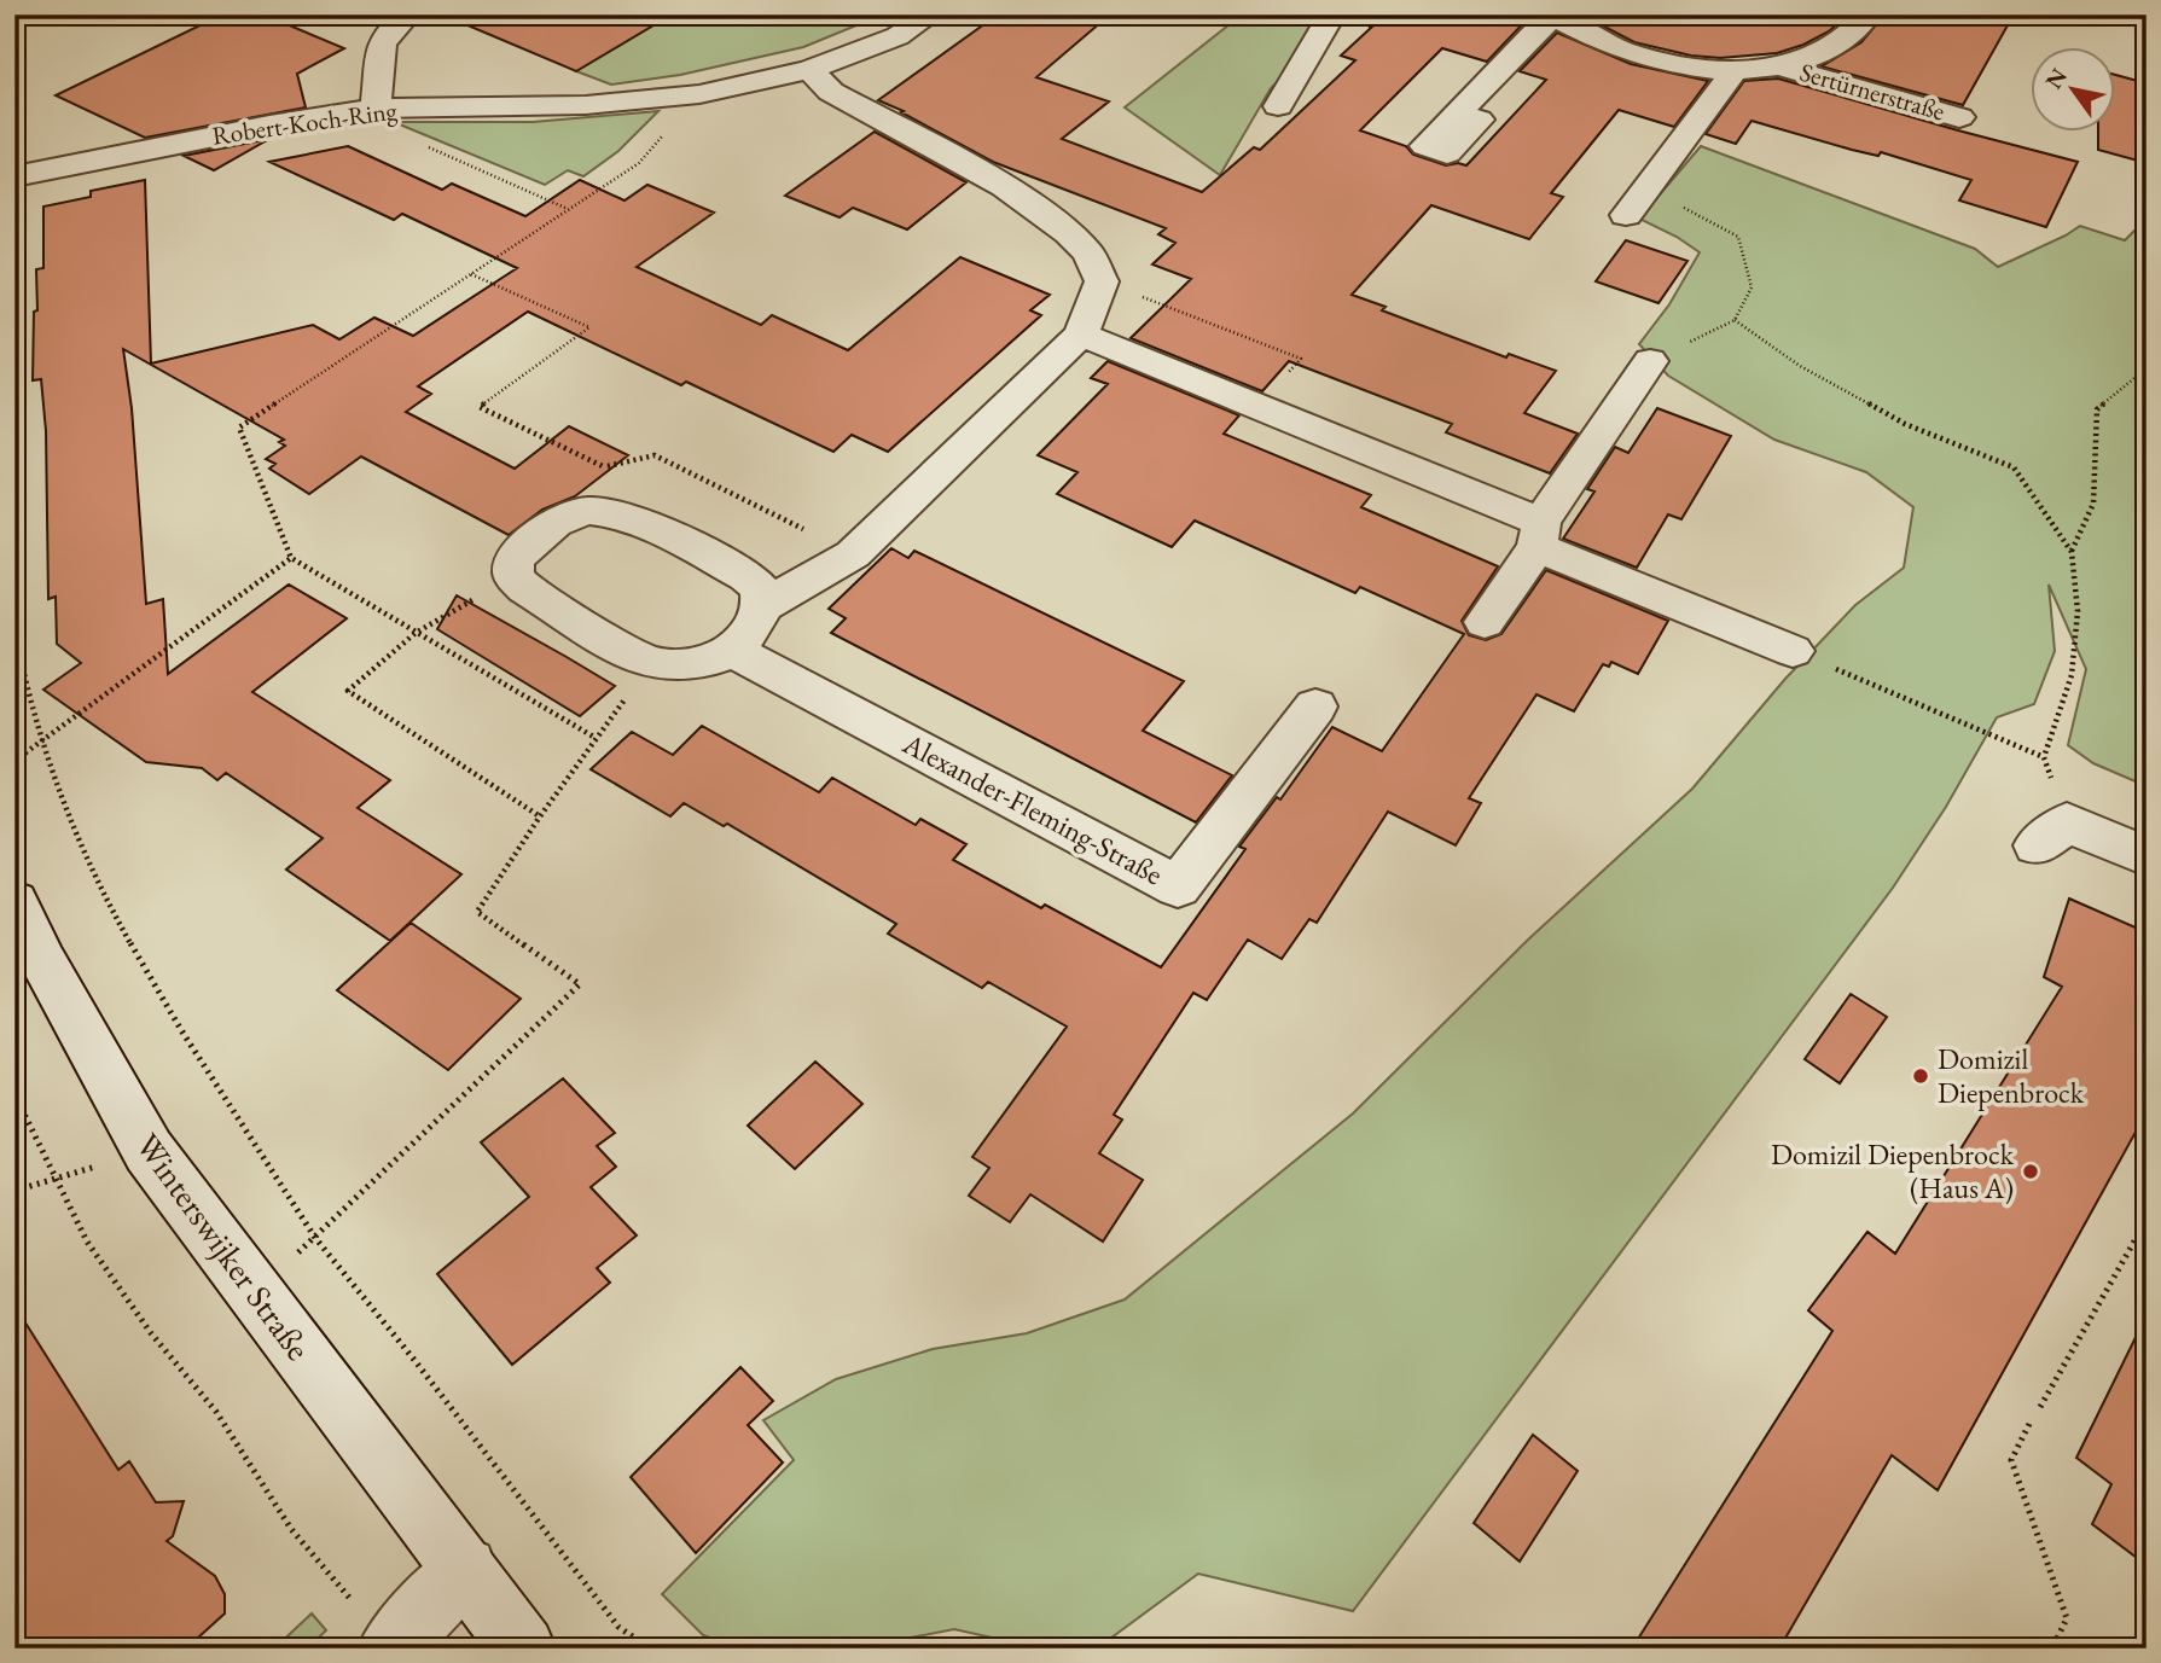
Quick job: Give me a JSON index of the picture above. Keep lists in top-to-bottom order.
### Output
{
  "streets": {
    "street": [
      "Sertürnerstraße",
      "Robert-Koch-Ring",
      "Alexander-Fleming-Straße",
      "Winterswijker Straße"
    ]
  },
  "places": ["Domizil Diepenbrock", "Domizil Diepenbrock (Haus A)"],
  "north": "top left"
}
